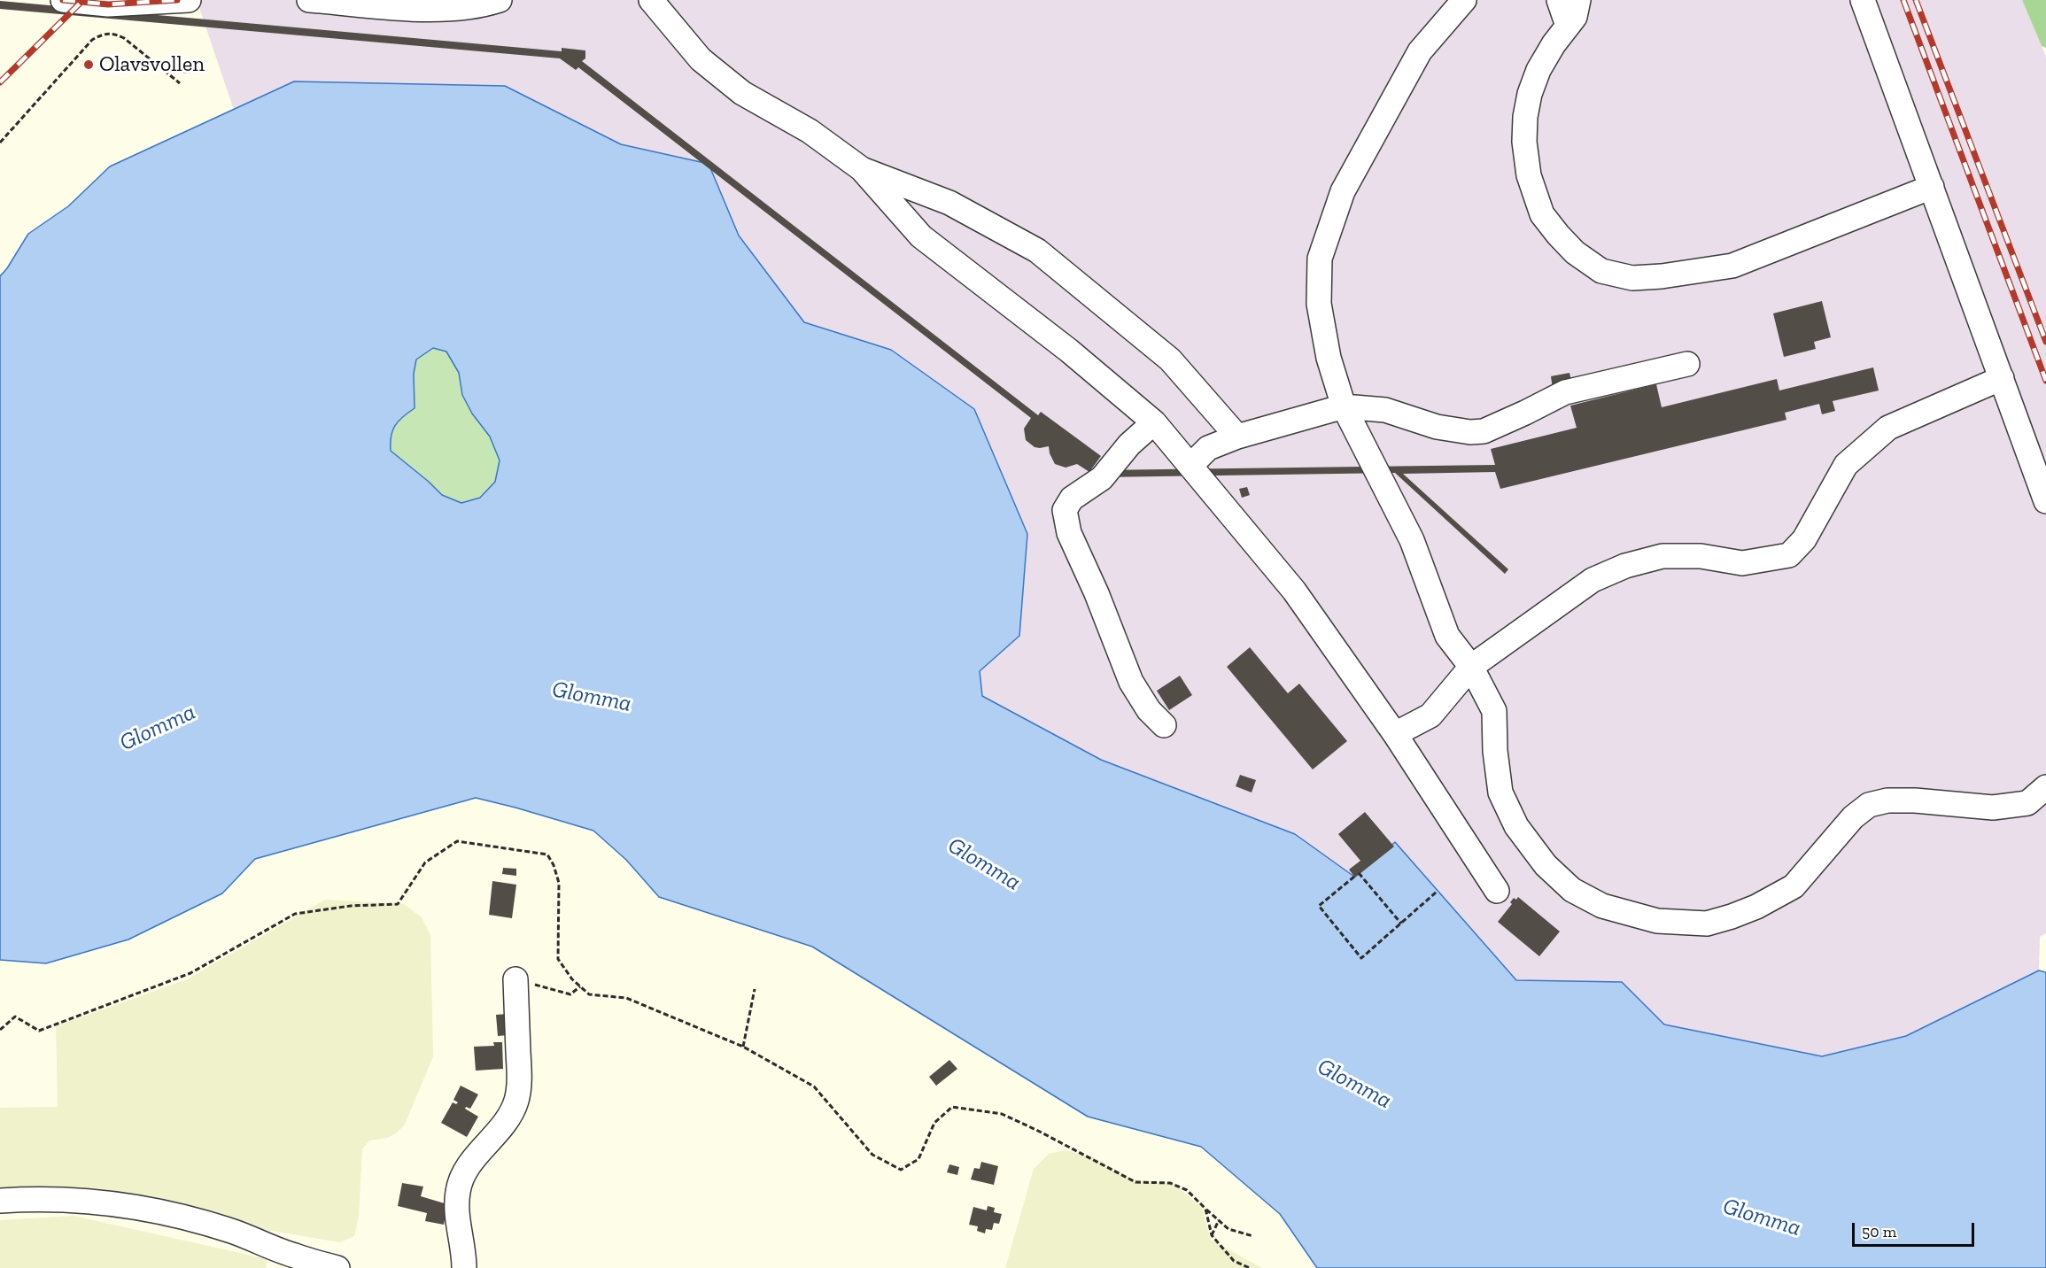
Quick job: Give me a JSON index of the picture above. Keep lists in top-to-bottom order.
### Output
{
  "water": ["Glomma"],
  "places": ["Olavsvollen"],
  "scale_bar": "50 m"
}
